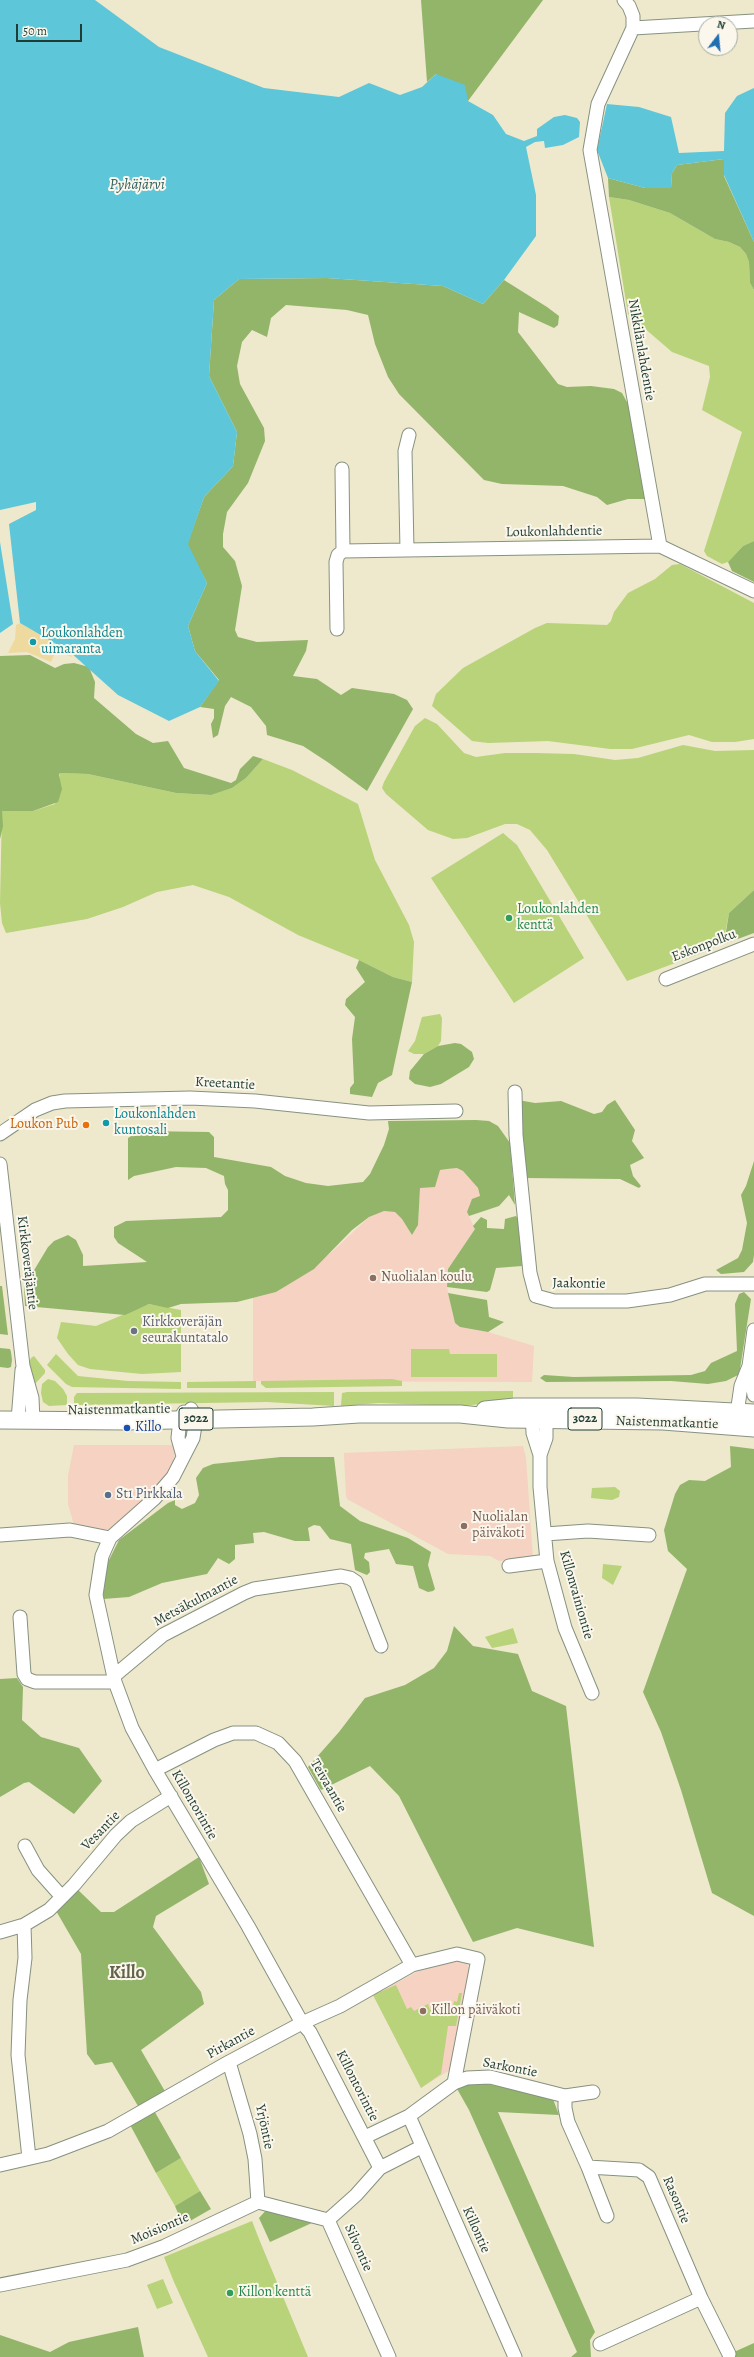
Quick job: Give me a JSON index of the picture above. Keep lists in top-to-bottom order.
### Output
{
  "streets": {
    "main road": ["Naistenmatkantie", "3022"],
    "street": [
      "Nikkilänlahdentie",
      "Loukonlahdentie",
      "Eskonpolku",
      "Kreetantie",
      "Kirkkoveräjäntie",
      "Jaakontie",
      "Killonvainiontie",
      "Metsäkulmantie",
      "Teivaantie",
      "Killontorintie",
      "Vesantie",
      "Pirkantie",
      "Sarkontie",
      "Yrjöntie",
      "Rasontie",
      "Moisiontie",
      "Killontie",
      "Silvontie"
    ]
  },
  "crossings": [
    ["Nikkilänlahdentie", "Loukonlahdentie"],
    ["Kirkkoveräjäntie", "Naistenmatkantie"],
    ["Naistenmatkantie", "Killonvainiontie"],
    ["Naistenmatkantie", "Killontorintie"],
    ["Metsäkulmantie", "Killontorintie"],
    ["Teivaantie", "Killontorintie"],
    ["Teivaantie", "Pirkantie"],
    ["Killontorintie", "Vesantie"],
    ["Killontorintie", "Pirkantie"],
    ["Killontorintie", "Sarkontie"],
    ["Killontorintie", "Silvontie"],
    ["Pirkantie", "Sarkontie"],
    ["Pirkantie", "Yrjöntie"],
    ["Sarkontie", "Killontie"],
    ["Yrjöntie", "Moisiontie"]
  ],
  "districts": ["Killo"],
  "water": ["Pyhäjärvi"],
  "places": [
    "Loukonlahden uimaranta",
    "Loukonlahden kenttä",
    "Loukonlahden kuntosali",
    "Loukon Pub",
    "Nuolialan koulu",
    "Kirkkoveräjän seurakuntatalo",
    "Killo",
    "St1 Pirkkala",
    "Nuolialan päiväkoti",
    "Killon päiväkoti",
    "Killon kenttä"
  ],
  "scale_bar": "50 m",
  "north": "top"
}
